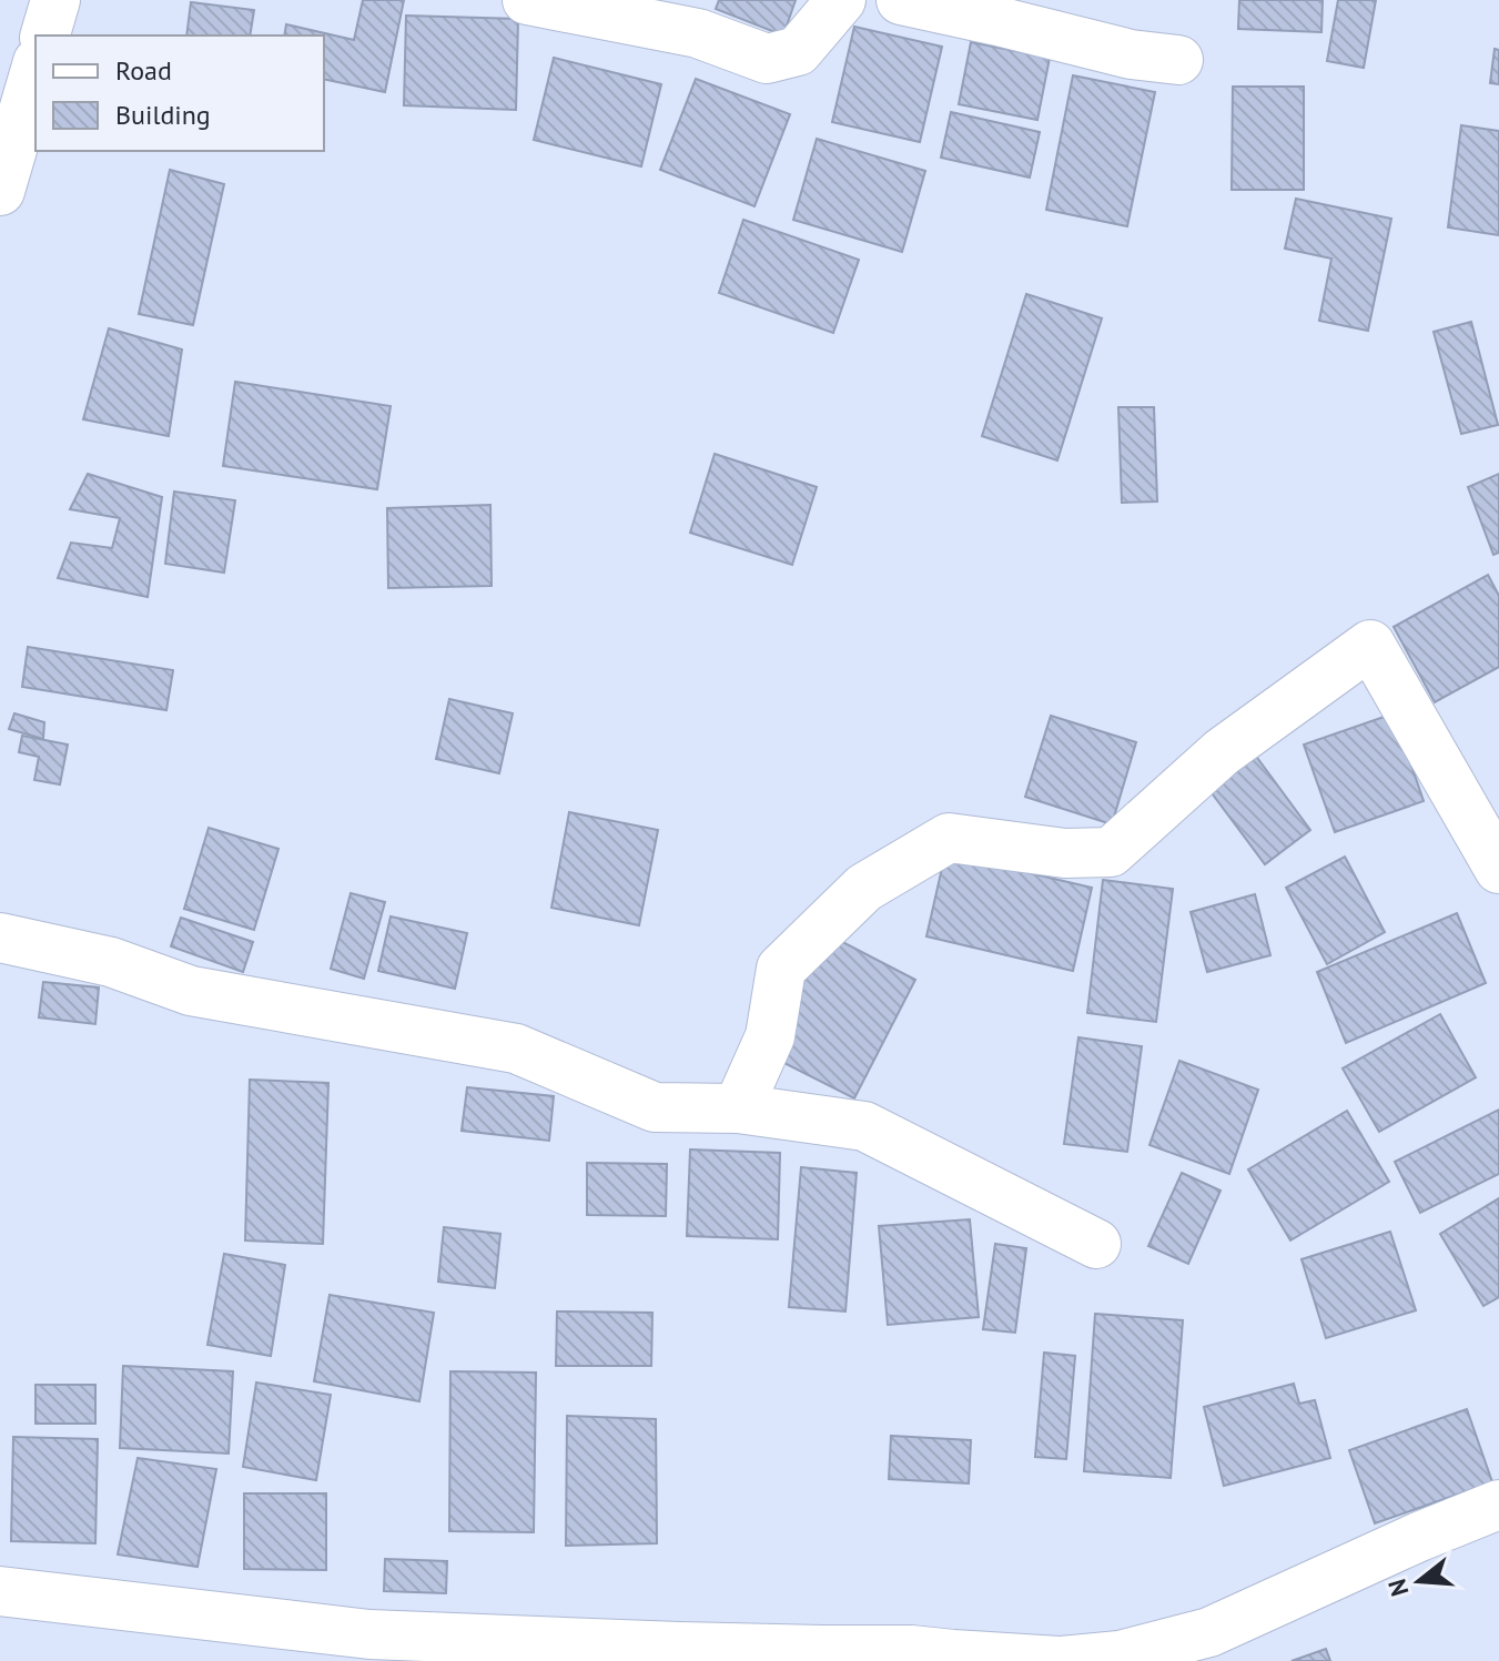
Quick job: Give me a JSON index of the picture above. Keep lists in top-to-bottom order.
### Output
{
  "legend": ["Road", "Building"],
  "north": "left"
}
